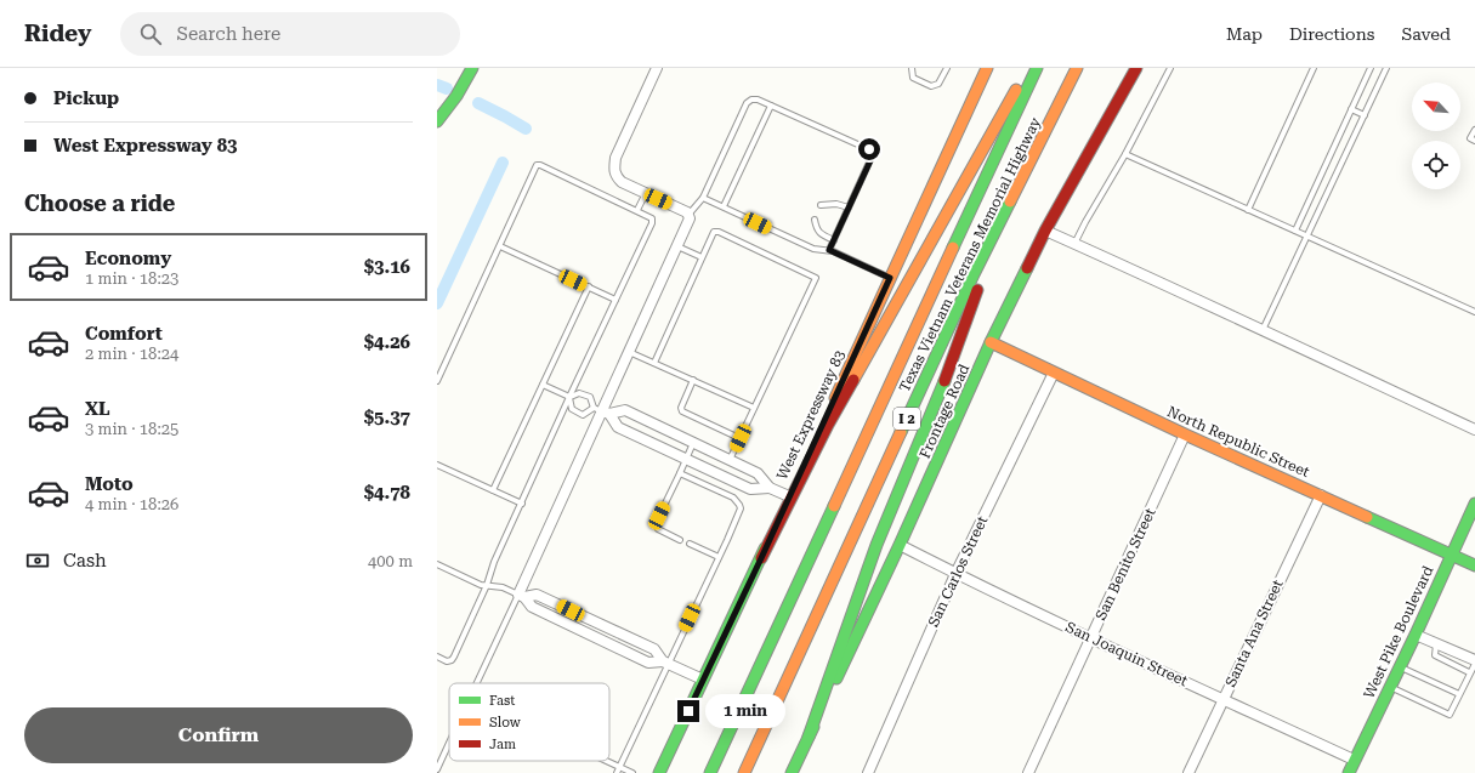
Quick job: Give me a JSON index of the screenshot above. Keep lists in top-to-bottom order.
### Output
{
  "streets": {
    "main road": [
      "Texas Vietnam Veterans Memorial Highway",
      "Frontage Road",
      "West Expressway 83",
      "I 2",
      "North Republic Street",
      "West Pike Boulevard"
    ],
    "street": [
      "San Benito Street",
      "San Carlos Street",
      "Santa Ana Street",
      "San Joaquin Street"
    ]
  },
  "crossings": [
    ["Frontage Road", "North Republic Street"],
    ["Frontage Road", "San Joaquin Street"],
    ["North Republic Street", "San Benito Street"],
    ["North Republic Street", "San Carlos Street"],
    ["North Republic Street", "West Pike Boulevard"],
    ["North Republic Street", "Santa Ana Street"],
    ["San Benito Street", "San Joaquin Street"],
    ["San Carlos Street", "San Joaquin Street"],
    ["West Pike Boulevard", "San Joaquin Street"],
    ["Santa Ana Street", "San Joaquin Street"]
  ],
  "legend": ["Fast", "Slow", "Jam"],
  "north": "top left",
  "page": {
    "header": "Ridey",
    "search": "Search here",
    "nav": ["Map", "Directions", "Saved"],
    "banner": ["Pickup", "West Expressway 83"],
    "heading": "Choose a ride",
    "list": [
      {
        "name": "Economy",
        "note": "1 min · 18:23",
        "value": "$3.16"
      },
      {
        "name": "Comfort",
        "note": "2 min · 18:24",
        "value": "$4.26"
      },
      {
        "name": "XL",
        "note": "3 min · 18:25",
        "value": "$5.37"
      },
      {
        "name": "Moto",
        "note": "4 min · 18:26",
        "value": "$4.78"
      }
    ],
    "pay": ["Cash", "400 m"],
    "bubble": "1 min",
    "buttons": "Confirm"
  }
}
